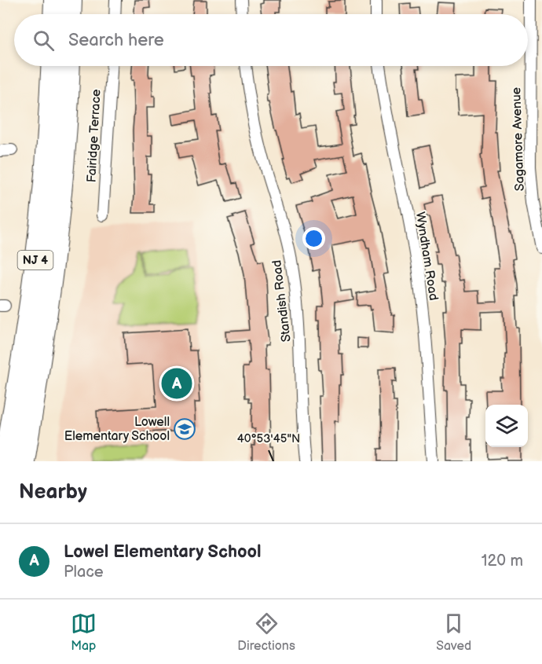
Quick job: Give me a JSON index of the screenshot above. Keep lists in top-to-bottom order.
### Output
{
  "streets": {
    "highway": ["NJ 4"],
    "street": [
      "Fairidge Terrace",
      "Sagamore Avenue",
      "Wyndham Road",
      "Standish Road"
    ]
  },
  "places": {
    "school or university": ["Lowell Elementary School"]
  },
  "page": {
    "search": "Search here",
    "pins": "A",
    "heading": "Nearby",
    "list": [
      {
        "mark": "A",
        "name": "Lowel Elementary School",
        "note": "Place",
        "value": "120 m"
      }
    ],
    "nav": ["Map", "Directions", "Saved"]
  },
  "coordinates": ["40°53'45\"N"]
}
